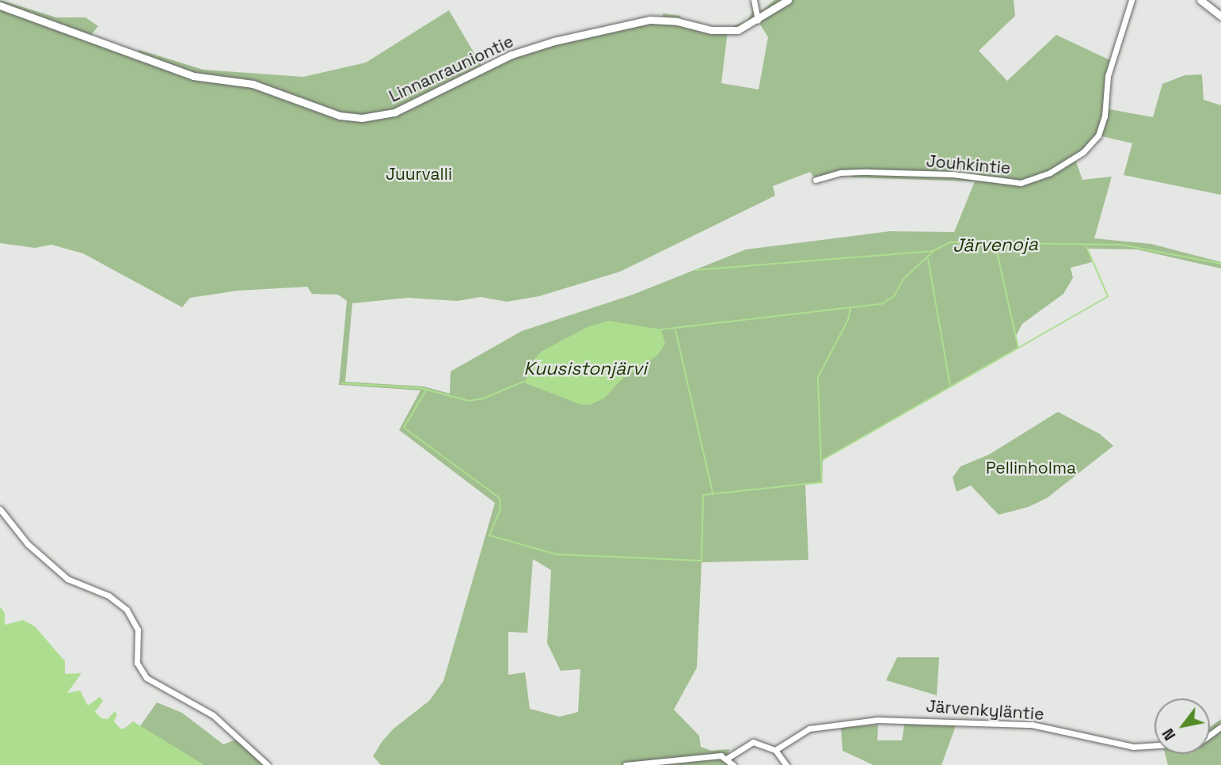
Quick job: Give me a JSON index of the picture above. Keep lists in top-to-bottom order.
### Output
{
  "streets": {
    "street": ["Linnanrauniontie", "Jouhkintie", "Järvenkyläntie"]
  },
  "water": ["Järvenoja", "Kuusistonjärvi"],
  "parks": ["Juurvalli", "Pellinholma"],
  "north": "bottom left"
}
